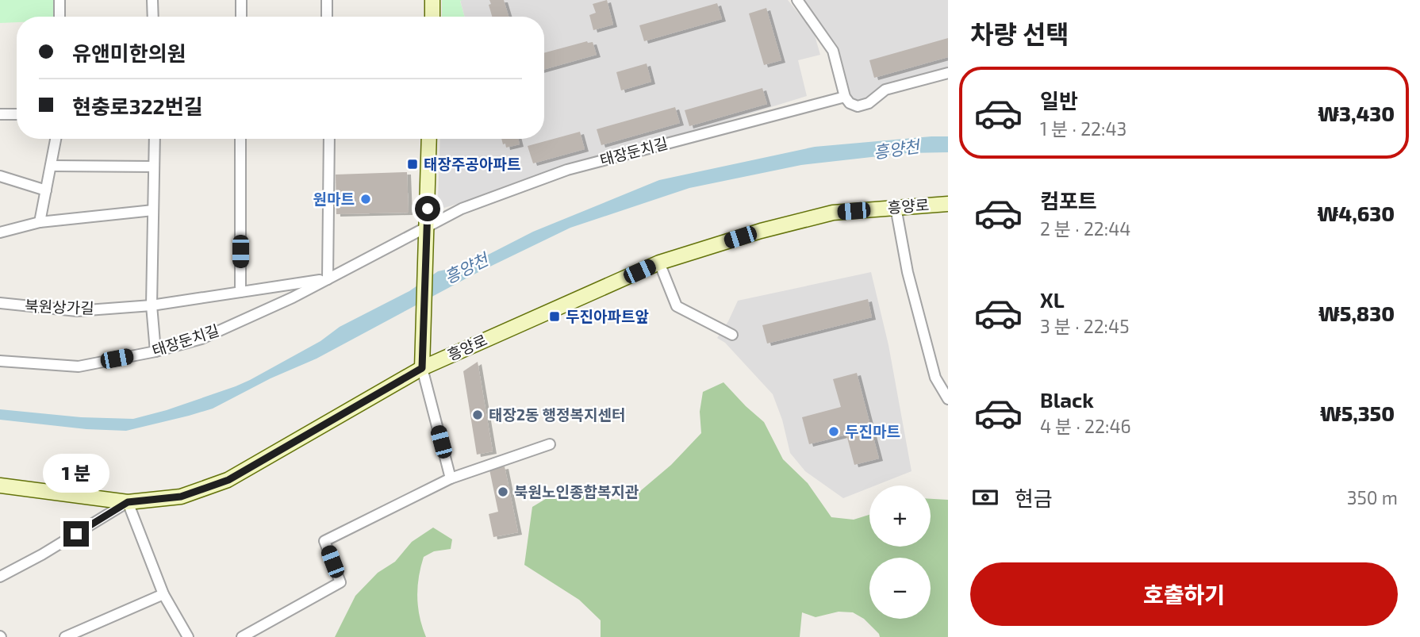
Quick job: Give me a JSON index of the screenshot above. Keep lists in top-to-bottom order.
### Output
{
  "streets": {
    "street": ["태장둔치길", "흥양로", "북원상가길"]
  },
  "crossings": [
    ["태장둔치길", "북원상가길"]
  ],
  "water": ["흥양천"],
  "places": {
    "transit": ["태장주공아파트", "두진아파트앞"],
    "other": [
      "원마트",
      "태장2동 행정복지센터",
      "두진마트",
      "북원노인종합복지관"
    ]
  },
  "page": {
    "heading": "차량 선택",
    "banner": ["유앤미한의원", "현충로322번길"],
    "list": [
      {
        "name": "일반",
        "note": "1 분 · 22:43",
        "value": "₩3,430"
      },
      {
        "name": "컴포트",
        "note": "2 분 · 22:44",
        "value": "₩4,630"
      },
      {
        "name": "XL",
        "note": "3 분 · 22:45",
        "value": "₩5,830"
      },
      {
        "name": "Black",
        "note": "4 분 · 22:46",
        "value": "₩5,350"
      }
    ],
    "bubble": "1 분",
    "pay": ["현금", "350 m"],
    "map_buttons": ["+", "−"],
    "buttons": "호출하기"
  }
}
